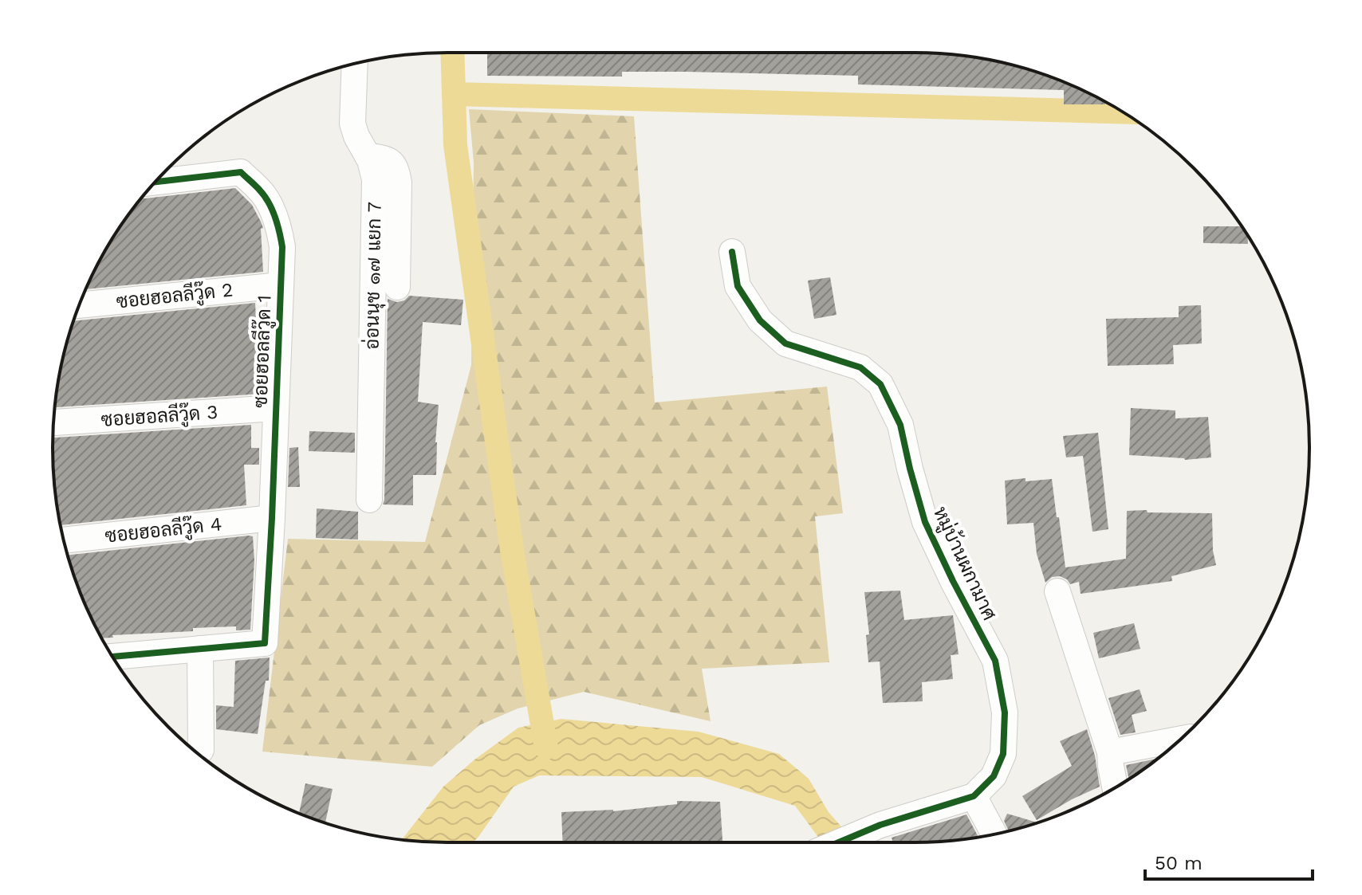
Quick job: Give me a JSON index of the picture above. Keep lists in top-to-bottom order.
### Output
{
  "streets": {
    "street": [
      "อ่อนนุช ๑๗ แยก 7",
      "ซอยฮอลลีวู๊ด 2",
      "ซอยฮอลลีวู๊ด 1",
      "ซอยฮอลลีวู๊ด 3",
      "ซอยฮอลลีวู๊ด 4",
      "หมู่บ้านผกามาศ"
    ]
  },
  "crossings": [
    ["ซอยฮอลลีวู๊ด 2", "ซอยฮอลลีวู๊ด 1"],
    ["ซอยฮอลลีวู๊ด 1", "ซอยฮอลลีวู๊ด 3"],
    ["ซอยฮอลลีวู๊ด 1", "ซอยฮอลลีวู๊ด 4"]
  ],
  "scale_bar": "50 m"
}
